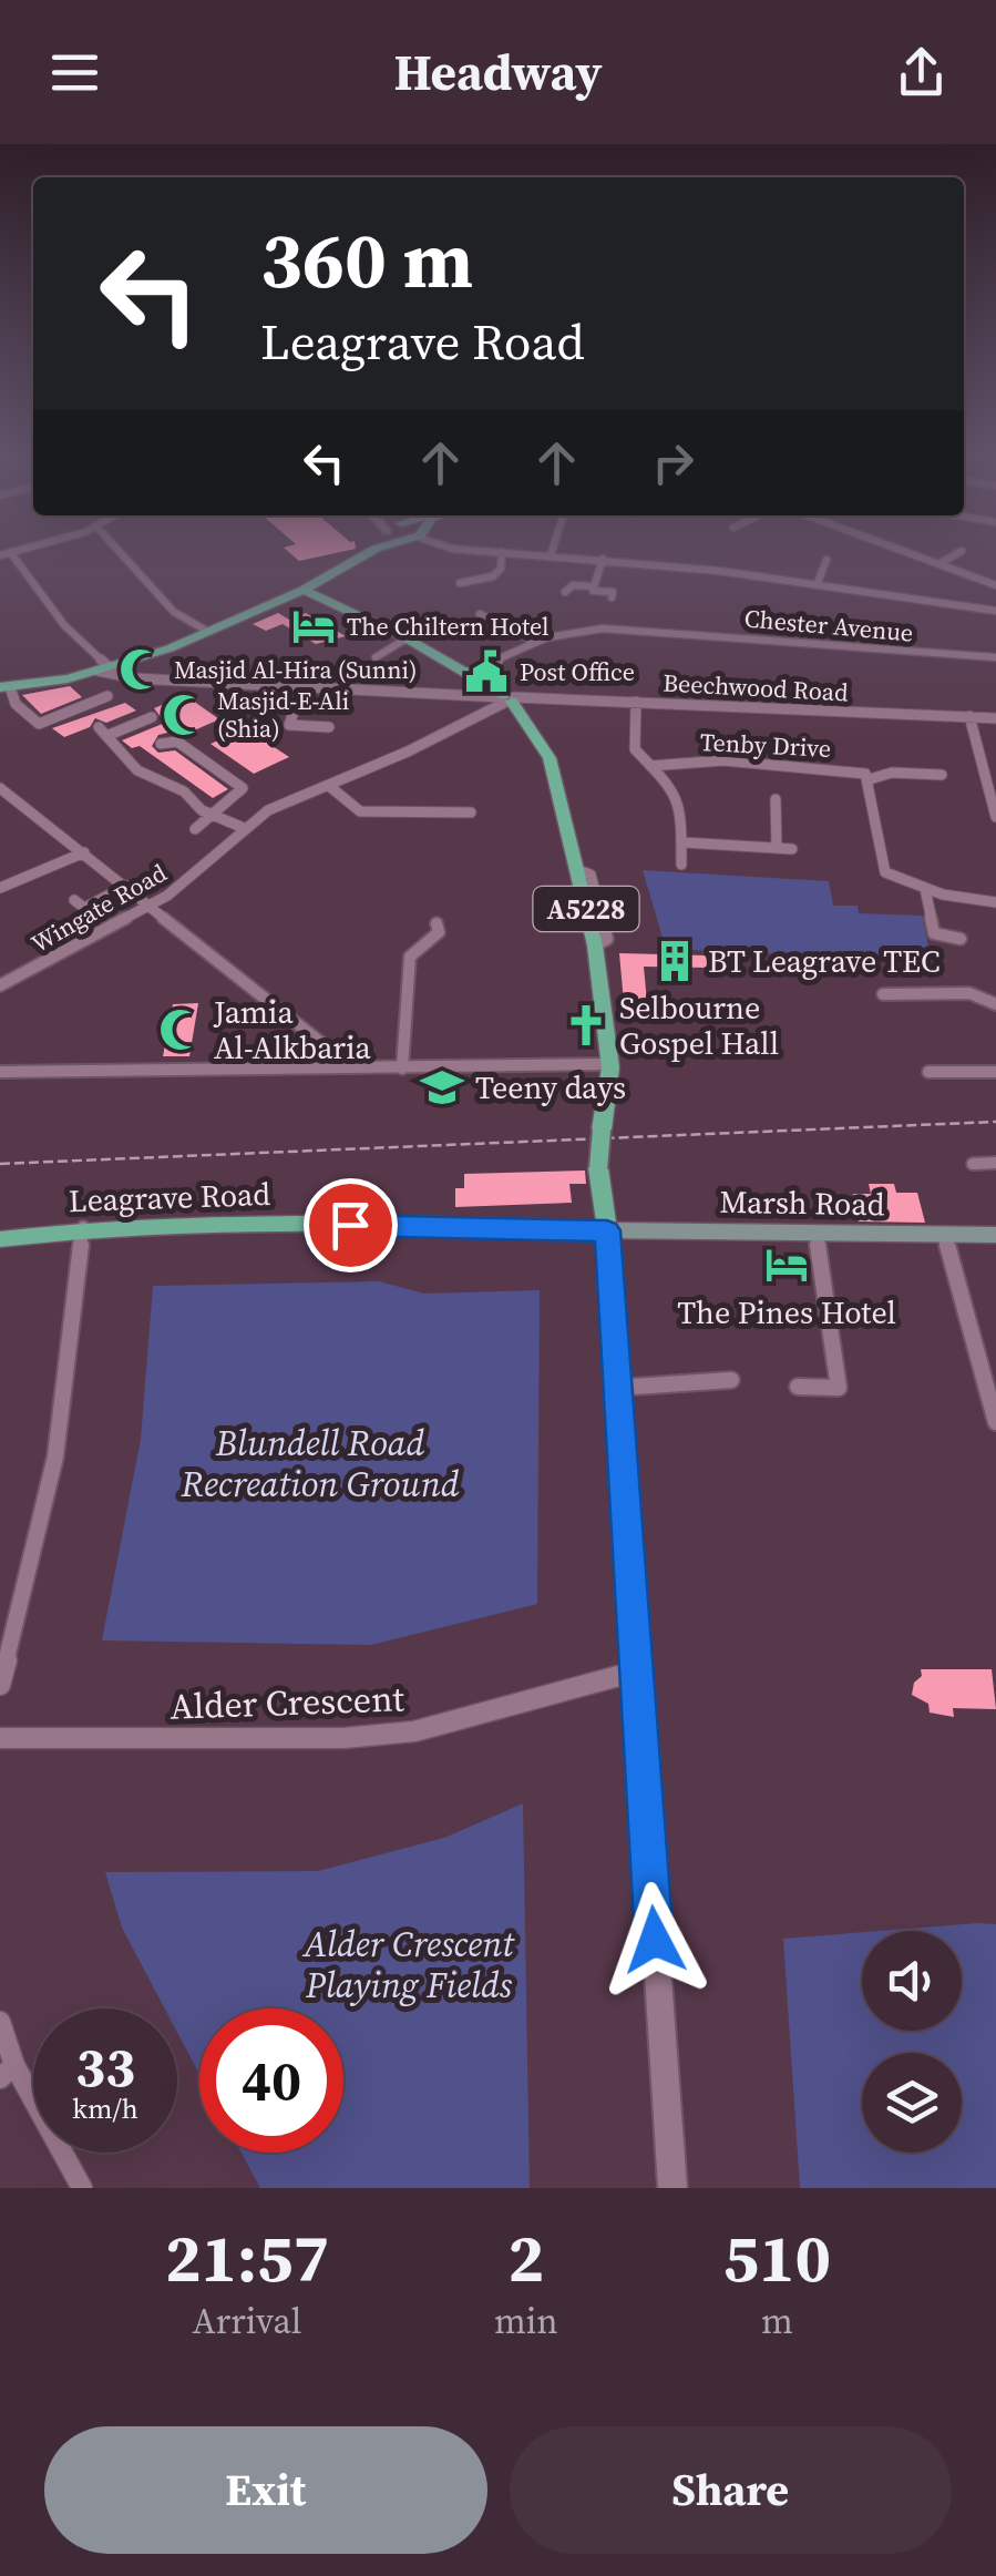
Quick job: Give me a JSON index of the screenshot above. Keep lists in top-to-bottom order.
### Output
{
  "streets": {
    "main road": ["A5228", "Leagrave Road", "Marsh Road"],
    "street": [
      "Chester Avenue",
      "Beechwood Road",
      "Tenby Drive",
      "Wingate Road",
      "Alder Crescent"
    ]
  },
  "crossings": [
    ["Chester Avenue", "A5228"],
    ["Beechwood Road", "Wingate Road"],
    ["Beechwood Road", "A5228"],
    ["Wingate Road", "A5228"],
    ["A5228", "Leagrave Road"],
    ["A5228", "Marsh Road"],
    ["Leagrave Road", "Marsh Road"]
  ],
  "parks": ["Blundell Road Recreation Ground", "Alder Crescent Playing Fields"],
  "places": {
    "hotel": ["The Chiltern Hotel", "The Pines Hotel"],
    "mosque": ["Masjid Al-Hira (Sunni)", "Masjid-E-Ali (Shia)", "Jamia Al-Alkbaria"],
    "public building": ["Post Office"],
    "building": ["BT Leagrave TEC"],
    "church": ["Selbourne Gospel Hall"],
    "school or university": ["Teeny days"]
  },
  "page": {
    "header": "Headway",
    "turn": ["360 m", "Leagrave Road"],
    "speed": "33 km/h",
    "limit": "40",
    "eta": [
      "21:57",
      "Arrival",
      "2",
      "min",
      "510",
      "m"
    ],
    "buttons": ["Exit", "Share"]
  }
}
